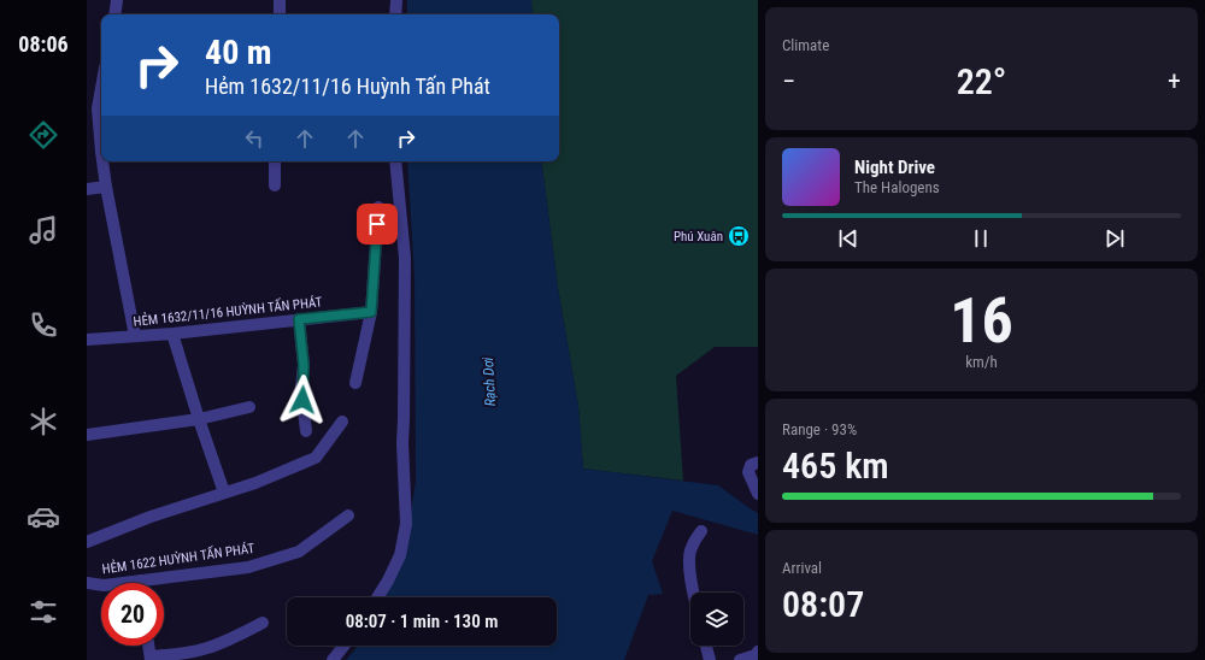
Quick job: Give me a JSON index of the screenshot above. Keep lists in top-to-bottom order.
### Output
{
  "streets": {
    "street": ["HẺM 1632/11/16 HUỲNH TẤN PHÁT", "HẺM 1622 HUỲNH TẤN PHÁT"]
  },
  "water": ["Rạch Dơi"],
  "places": {
    "bus stop": ["Phú Xuân"]
  },
  "page": {
    "tabs": "08:06",
    "tile": [
      "Climate",
      ["16", "km/h"],
      ["Range · 93%", "465 km"],
      ["Arrival", "08:07"]
    ],
    "turn": ["40 m", "Hẻm 1632/11/16 Huỳnh Tấn Phát"],
    "heat": ["−", "22°", "+"],
    "song": ["Night Drive", "The Halogens"],
    "limit": "20",
    "trip": "08:07 · 1 min · 130 m"
  }
}
